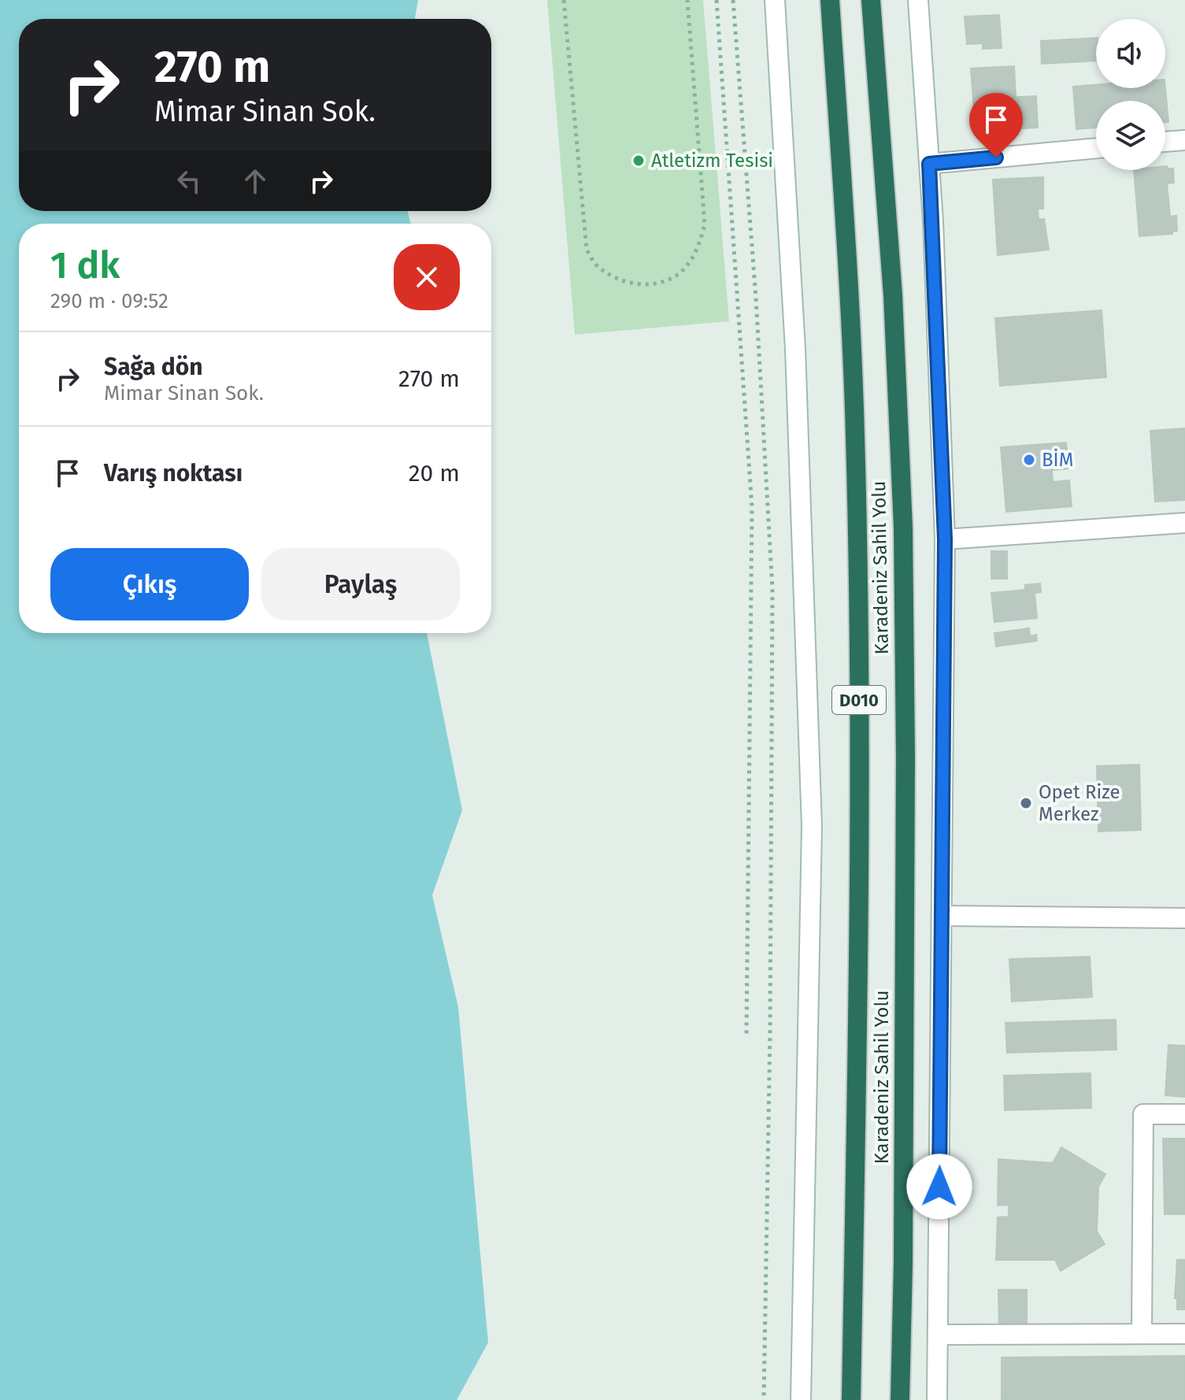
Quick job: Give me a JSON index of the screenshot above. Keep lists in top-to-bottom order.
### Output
{
  "streets": {
    "highway": ["Karadeniz Sahil Yolu", "D010"]
  },
  "places": ["Atletizm Tesisi", "BİM", "Opet Rize Merkez"],
  "page": {
    "turn": ["270 m", "Mimar Sinan Sok."],
    "heading": ["1 dk", "290 m · 09:52"],
    "list": [
      {
        "name": "Sağa dön",
        "note": "Mimar Sinan Sok.",
        "value": "270 m"
      },
      {
        "name": "Varış noktası",
        "value": "20 m"
      }
    ],
    "buttons": ["Çıkış", "Paylaş"]
  }
}
